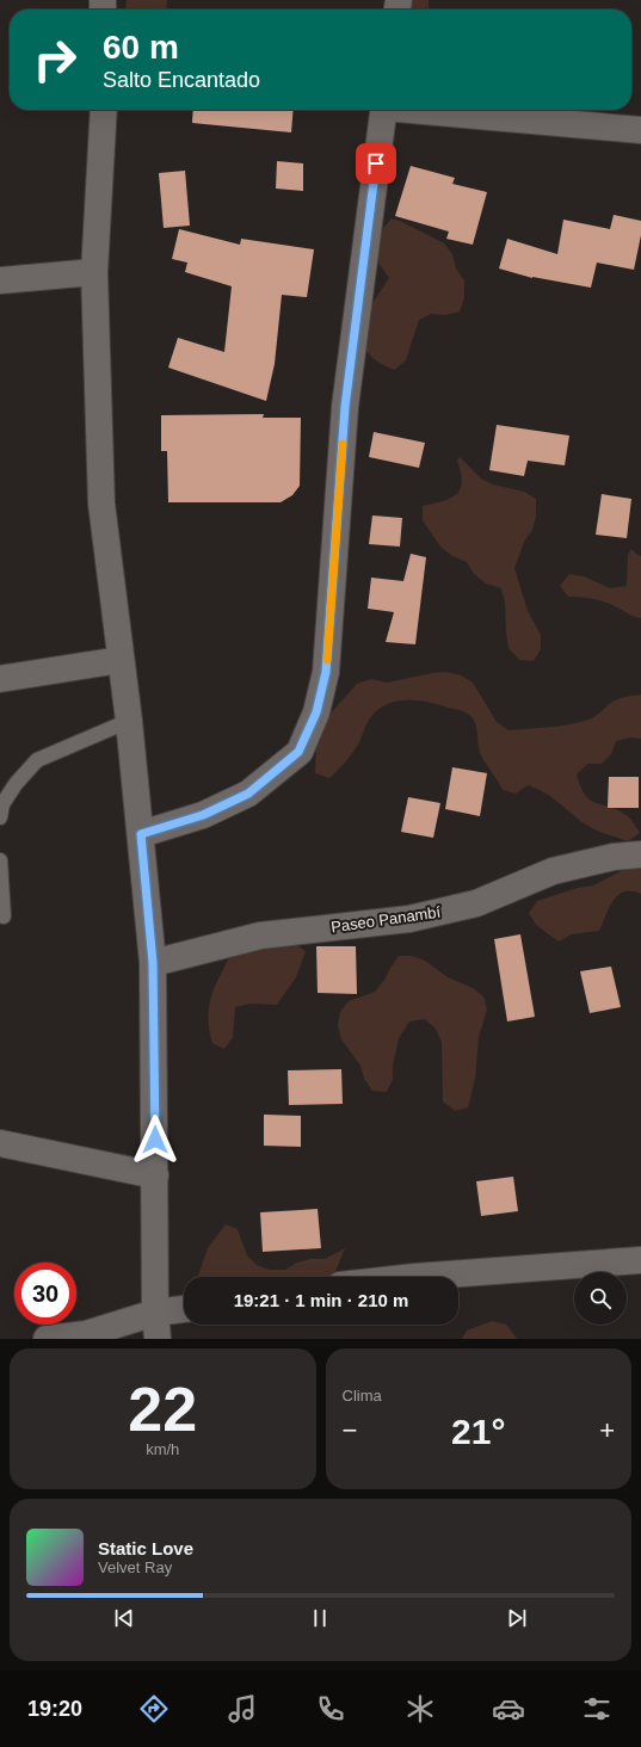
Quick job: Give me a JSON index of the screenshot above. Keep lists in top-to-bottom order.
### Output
{
  "streets": {
    "street": ["Paseo Panambí"]
  },
  "page": {
    "turn": ["60 m", "Salto Encantado"],
    "limit": "30",
    "trip": "19:21 · 1 min · 210 m",
    "tile": [
      ["22", "km/h"],
      "Clima"
    ],
    "heat": ["−", "21°", "+"],
    "song": ["Static Love", "Velvet Ray"],
    "tabs": "19:20"
  }
}
